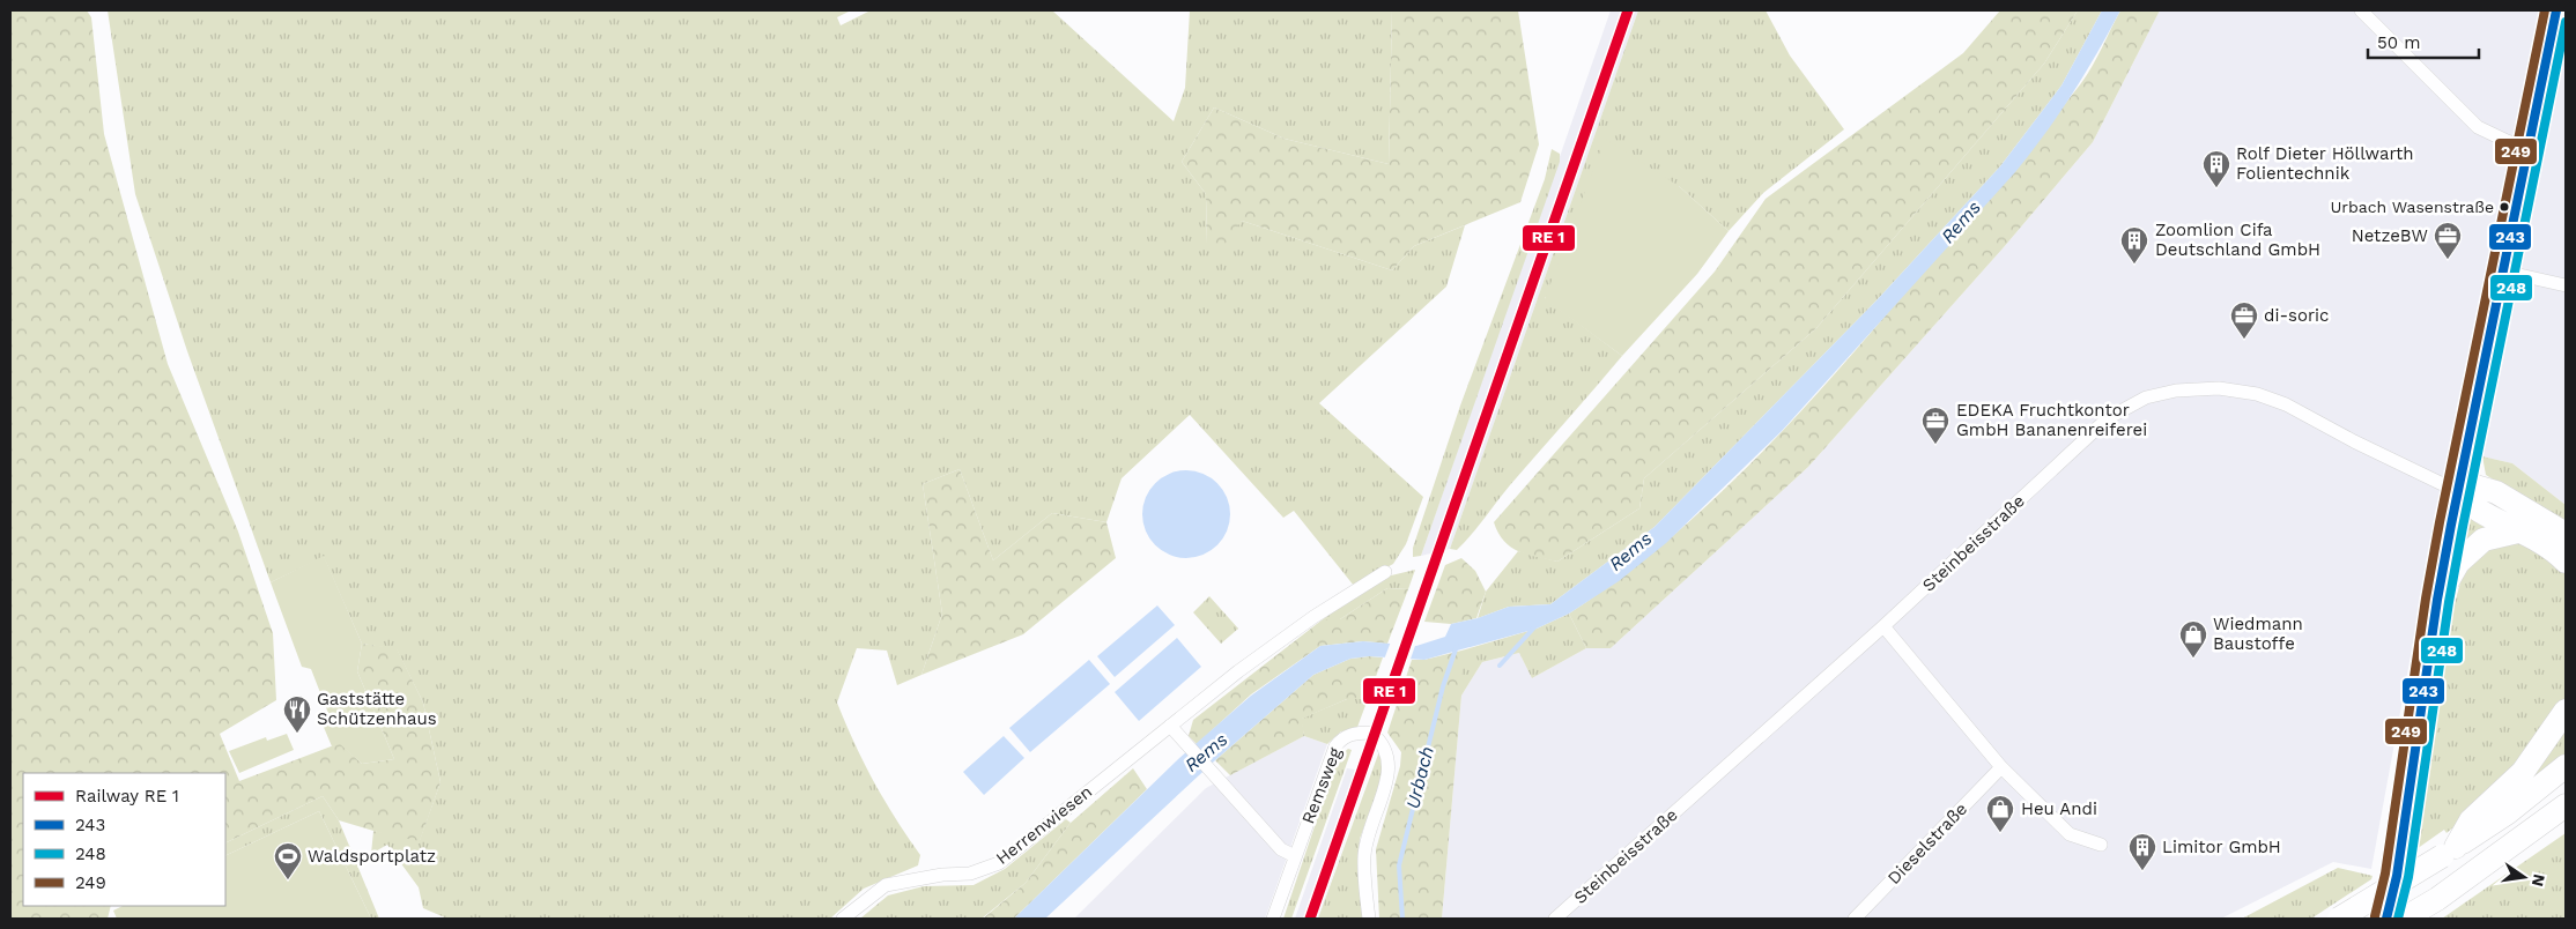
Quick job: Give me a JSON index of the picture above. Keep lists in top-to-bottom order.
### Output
{
  "streets": {
    "street": [
      "Steinbeisstraße",
      "Remsweg",
      "Herrenwiesen",
      "Dieselstraße"
    ]
  },
  "water": ["Rems", "Urbach"],
  "places": {
    "building": ["Rolf Dieter Höllwarth Folientechnik", "Zoomlion Cifa Deutschland GmbH", "Limitor GmbH"],
    "other": ["Urbach Wasenstraße"],
    "office": ["NetzeBW", "di-soric", "EDEKA Fruchtkontor GmbH Bananenreiferei"],
    "shop": ["Wiedmann Baustoffe", "Heu Andi"],
    "restaurant": ["Gaststätte Schützenhaus"],
    "sports": ["Waldsportplatz"]
  },
  "lines": ["transit line 243", "transit line 249", "transit line 248"],
  "legend": [
    "Railway RE 1",
    "243",
    "248",
    "249"
  ],
  "scale_bar": "50 m",
  "north": "right"
}
